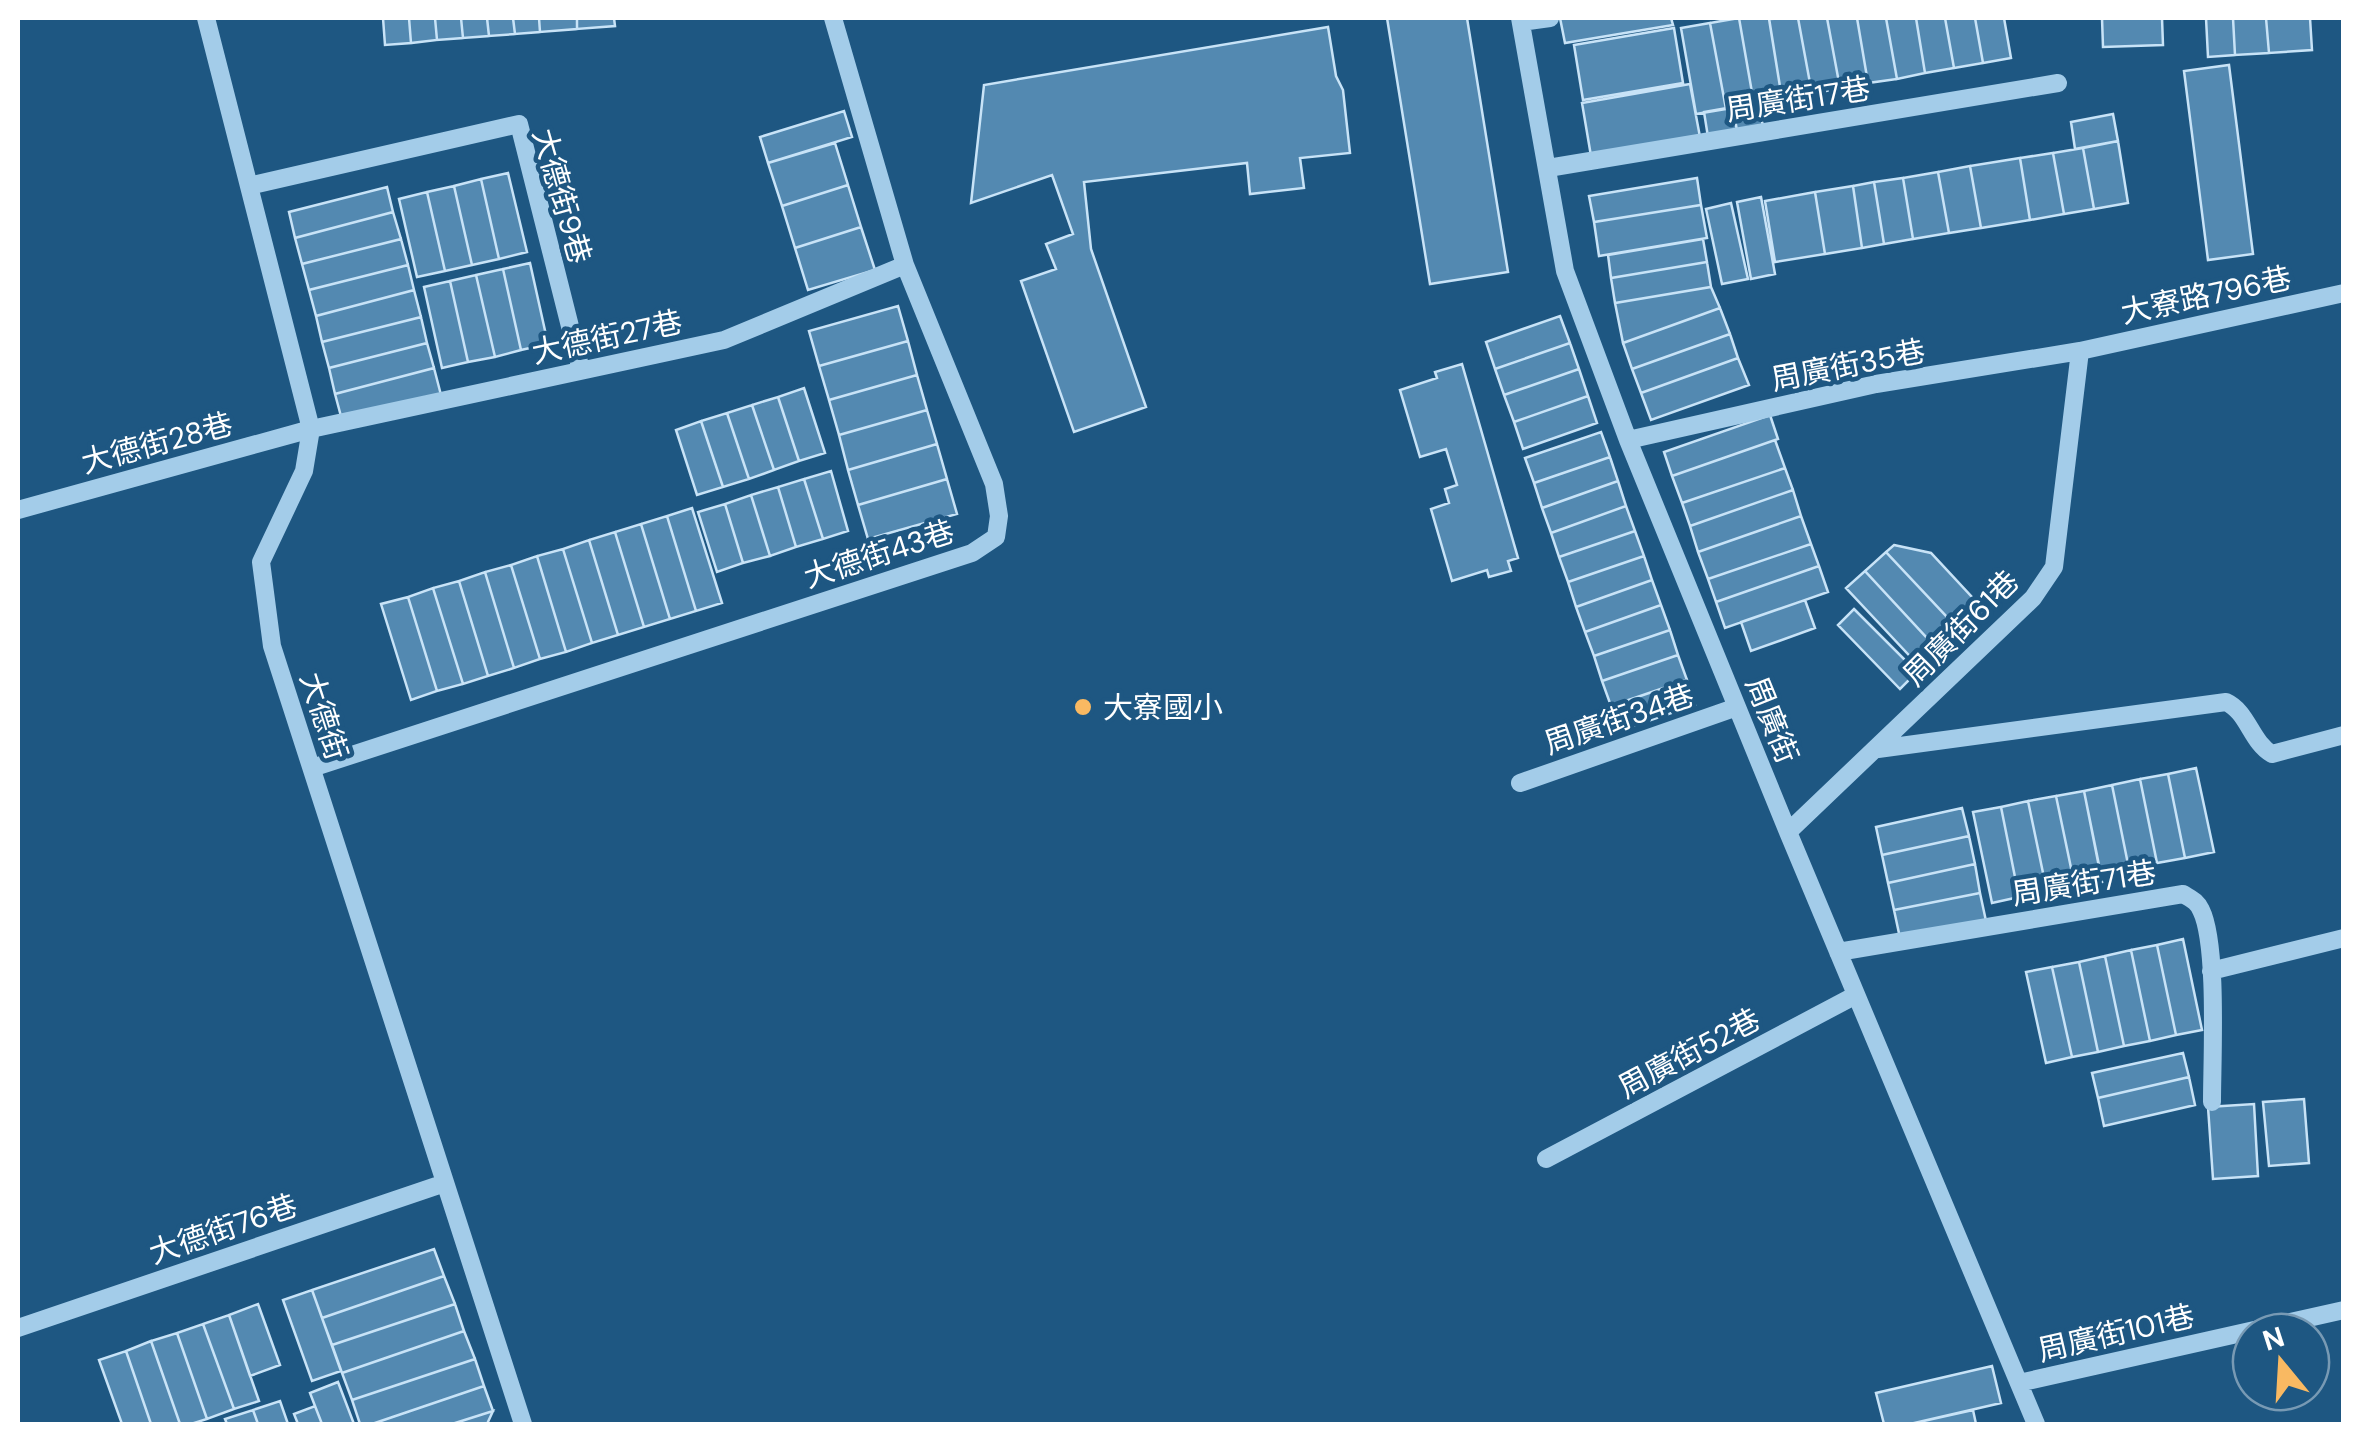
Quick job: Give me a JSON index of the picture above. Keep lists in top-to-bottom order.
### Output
{
  "streets": {
    "street": [
      "周廣街17巷",
      "大德街9巷",
      "大寮路796巷",
      "大德街27巷",
      "周廣街35巷",
      "大德街28巷",
      "大德街43巷",
      "周廣街61巷",
      "大德街",
      "周廣街34巷",
      "周廣街",
      "周廣街71巷",
      "周廣街52巷",
      "大德街76巷",
      "周廣街101巷"
    ]
  },
  "crossings": [
    ["周廣街17巷", "周廣街"],
    ["大德街9巷", "大德街27巷"],
    ["大德街9巷", "大德街"],
    ["大寮路796巷", "周廣街35巷"],
    ["大寮路796巷", "周廣街61巷"],
    ["大德街27巷", "大德街28巷"],
    ["大德街27巷", "大德街43巷"],
    ["大德街27巷", "大德街"],
    ["周廣街35巷", "周廣街61巷"],
    ["周廣街35巷", "周廣街"],
    ["大德街28巷", "大德街"],
    ["大德街43巷", "大德街"],
    ["周廣街61巷", "周廣街"],
    ["大德街", "大德街76巷"],
    ["周廣街34巷", "周廣街"],
    ["周廣街", "周廣街71巷"],
    ["周廣街", "周廣街52巷"],
    ["周廣街", "周廣街101巷"]
  ],
  "places": ["大寮國小"],
  "north": "top"
}
